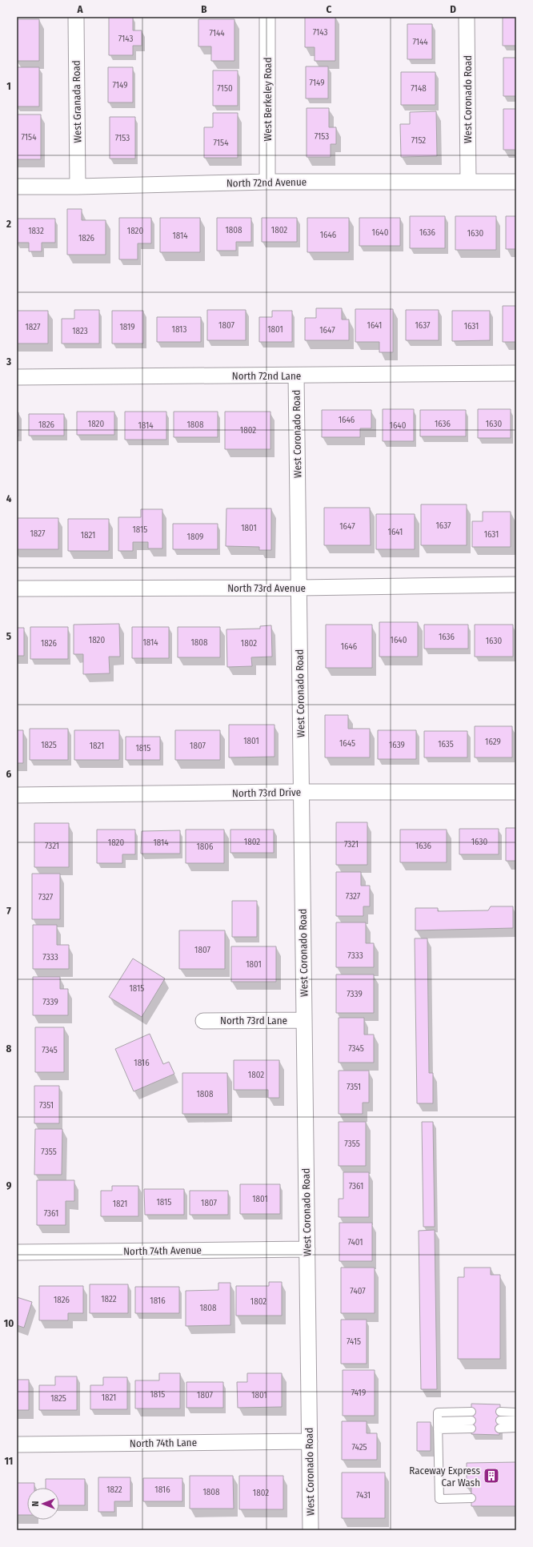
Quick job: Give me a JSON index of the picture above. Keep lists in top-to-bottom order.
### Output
{
  "streets": {
    "street": [
      "West Berkeley Road",
      "West Coronado Road",
      "West Granada Road",
      "North 72nd Avenue",
      "North 72nd Lane",
      "North 73rd Avenue",
      "North 73rd Drive",
      "North 73rd Lane",
      "North 74th Avenue",
      "North 74th Lane"
    ]
  },
  "crossings": [
    ["West Berkeley Road", "North 72nd Avenue"],
    ["West Coronado Road", "North 72nd Avenue"],
    ["West Coronado Road", "North 72nd Lane"],
    ["West Coronado Road", "North 73rd Avenue"],
    ["West Coronado Road", "North 73rd Drive"],
    ["West Coronado Road", "North 73rd Lane"],
    ["West Coronado Road", "North 74th Avenue"],
    ["West Coronado Road", "North 74th Lane"],
    ["West Granada Road", "North 72nd Avenue"]
  ],
  "places": {
    "building": ["Raceway Express Car Wash"]
  },
  "house_numbers": [
    "7143",
    "7144",
    "7143",
    "7144",
    "7149",
    "7149",
    "7150",
    "7148",
    "7153",
    "7154",
    "7153",
    "7152",
    "7154",
    "1808",
    "1802",
    "1832",
    "1820",
    "1640",
    "1636",
    "1630",
    "1646",
    "1814",
    "1826",
    "1807",
    "1641",
    "1637",
    "1631",
    "1827",
    "1819",
    "1813",
    "1801",
    "1647",
    "1823",
    "1646",
    "1820",
    "1636",
    "1630",
    "1826",
    "1808",
    "1814",
    "1640",
    "1802",
    "1637",
    "1647",
    "1801",
    "1815",
    "1641",
    "1827",
    "1631",
    "1821",
    "1809",
    "1636",
    "1820",
    "1640",
    "1630",
    "1814",
    "1808",
    "1826",
    "1802",
    "1646",
    "1801",
    "1629",
    "1645",
    "1635",
    "1825",
    "1639",
    "1821",
    "1807",
    "1815",
    "1802",
    "1630",
    "1820",
    "1814",
    "7321",
    "7321",
    "1636",
    "1806",
    "7327",
    "7327",
    "1807",
    "7333",
    "7333",
    "1801",
    "1815",
    "7339",
    "7339",
    "7345",
    "7345",
    "1816",
    "1802",
    "7351",
    "1808",
    "7351",
    "7355",
    "7355",
    "7361",
    "1801",
    "1815",
    "1807",
    "1821",
    "7361",
    "7401",
    "7407",
    "1822",
    "1826",
    "1816",
    "1802",
    "1808",
    "7415",
    "7419",
    "1815",
    "1807",
    "1801",
    "1821",
    "1825",
    "7425",
    "1822",
    "1816",
    "1808",
    "1802",
    "7431"
  ],
  "north": "left",
  "grid": {
    "columns": [
      "A",
      "B",
      "C",
      "D"
    ],
    "rows": [
      "1",
      "2",
      "3",
      "4",
      "5",
      "6",
      "7",
      "8",
      "9",
      "10",
      "11"
    ]
  }
}
